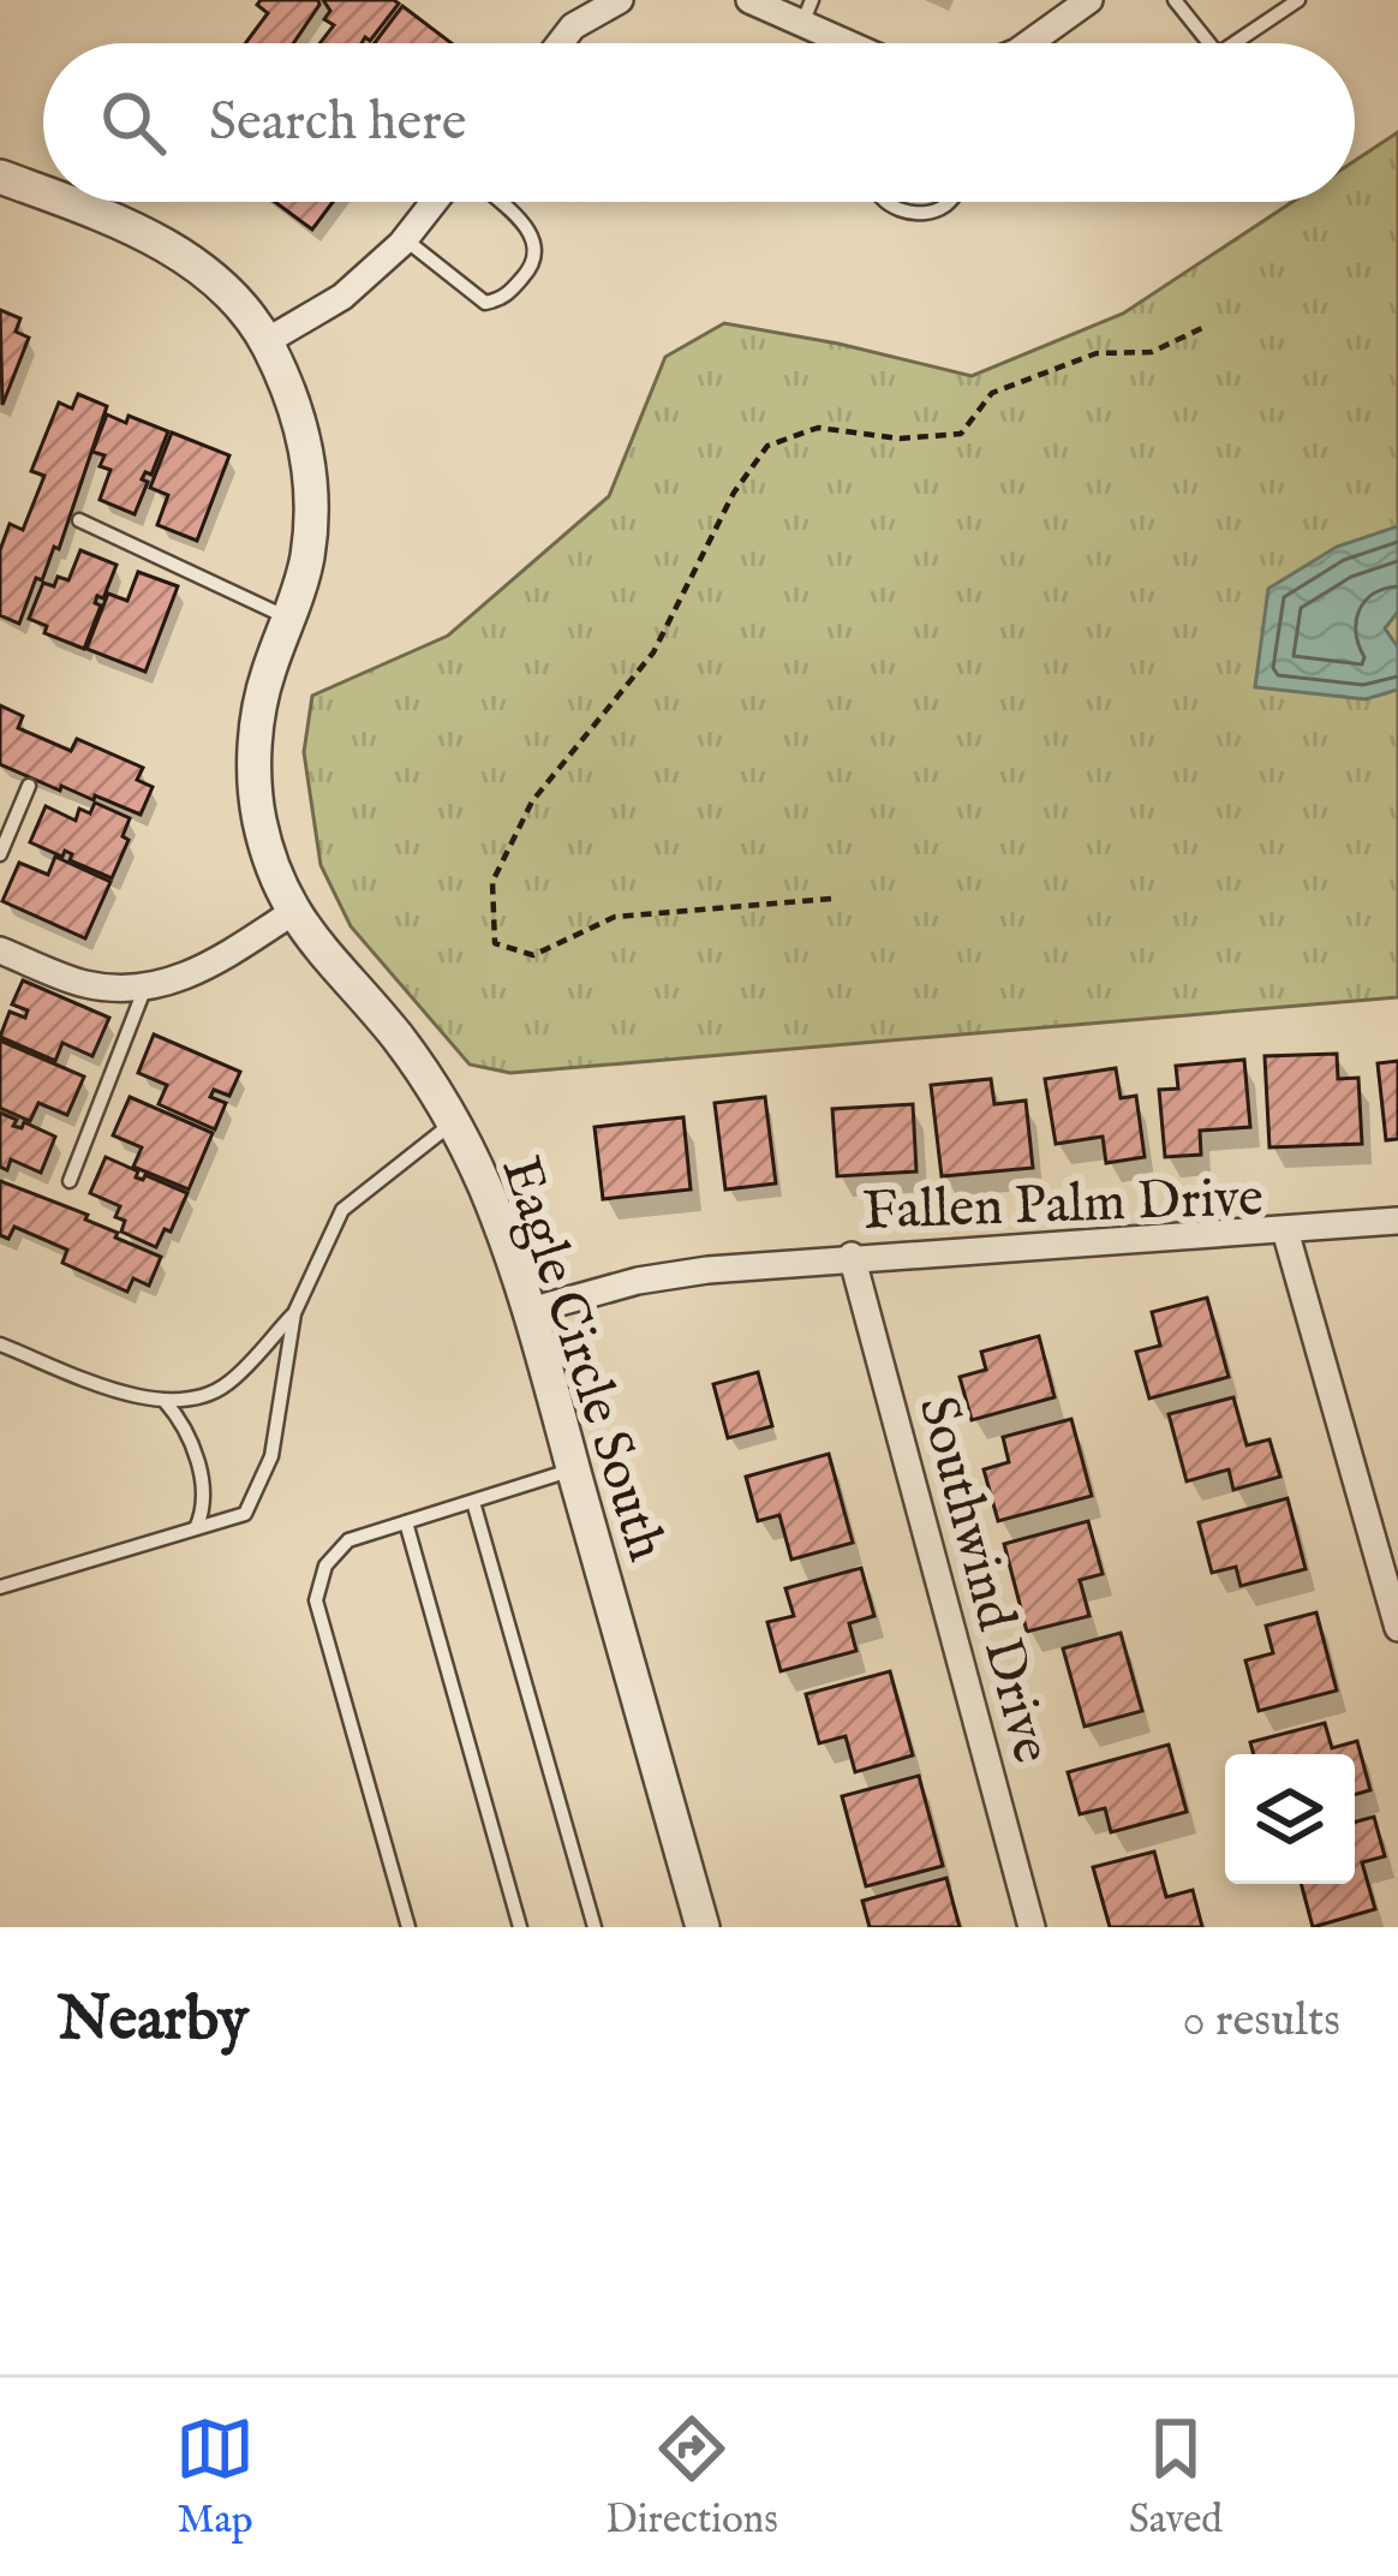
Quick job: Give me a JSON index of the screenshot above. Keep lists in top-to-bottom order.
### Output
{
  "streets": {
    "street": ["Fallen Palm Drive", "Eagle Circle South", "Southwind Drive"]
  },
  "crossings": [
    ["Fallen Palm Drive", "Eagle Circle South"],
    ["Fallen Palm Drive", "Southwind Drive"]
  ],
  "page": {
    "search": "Search here",
    "heading": ["Nearby", "0 results"],
    "nav": ["Map", "Directions", "Saved"]
  }
}
